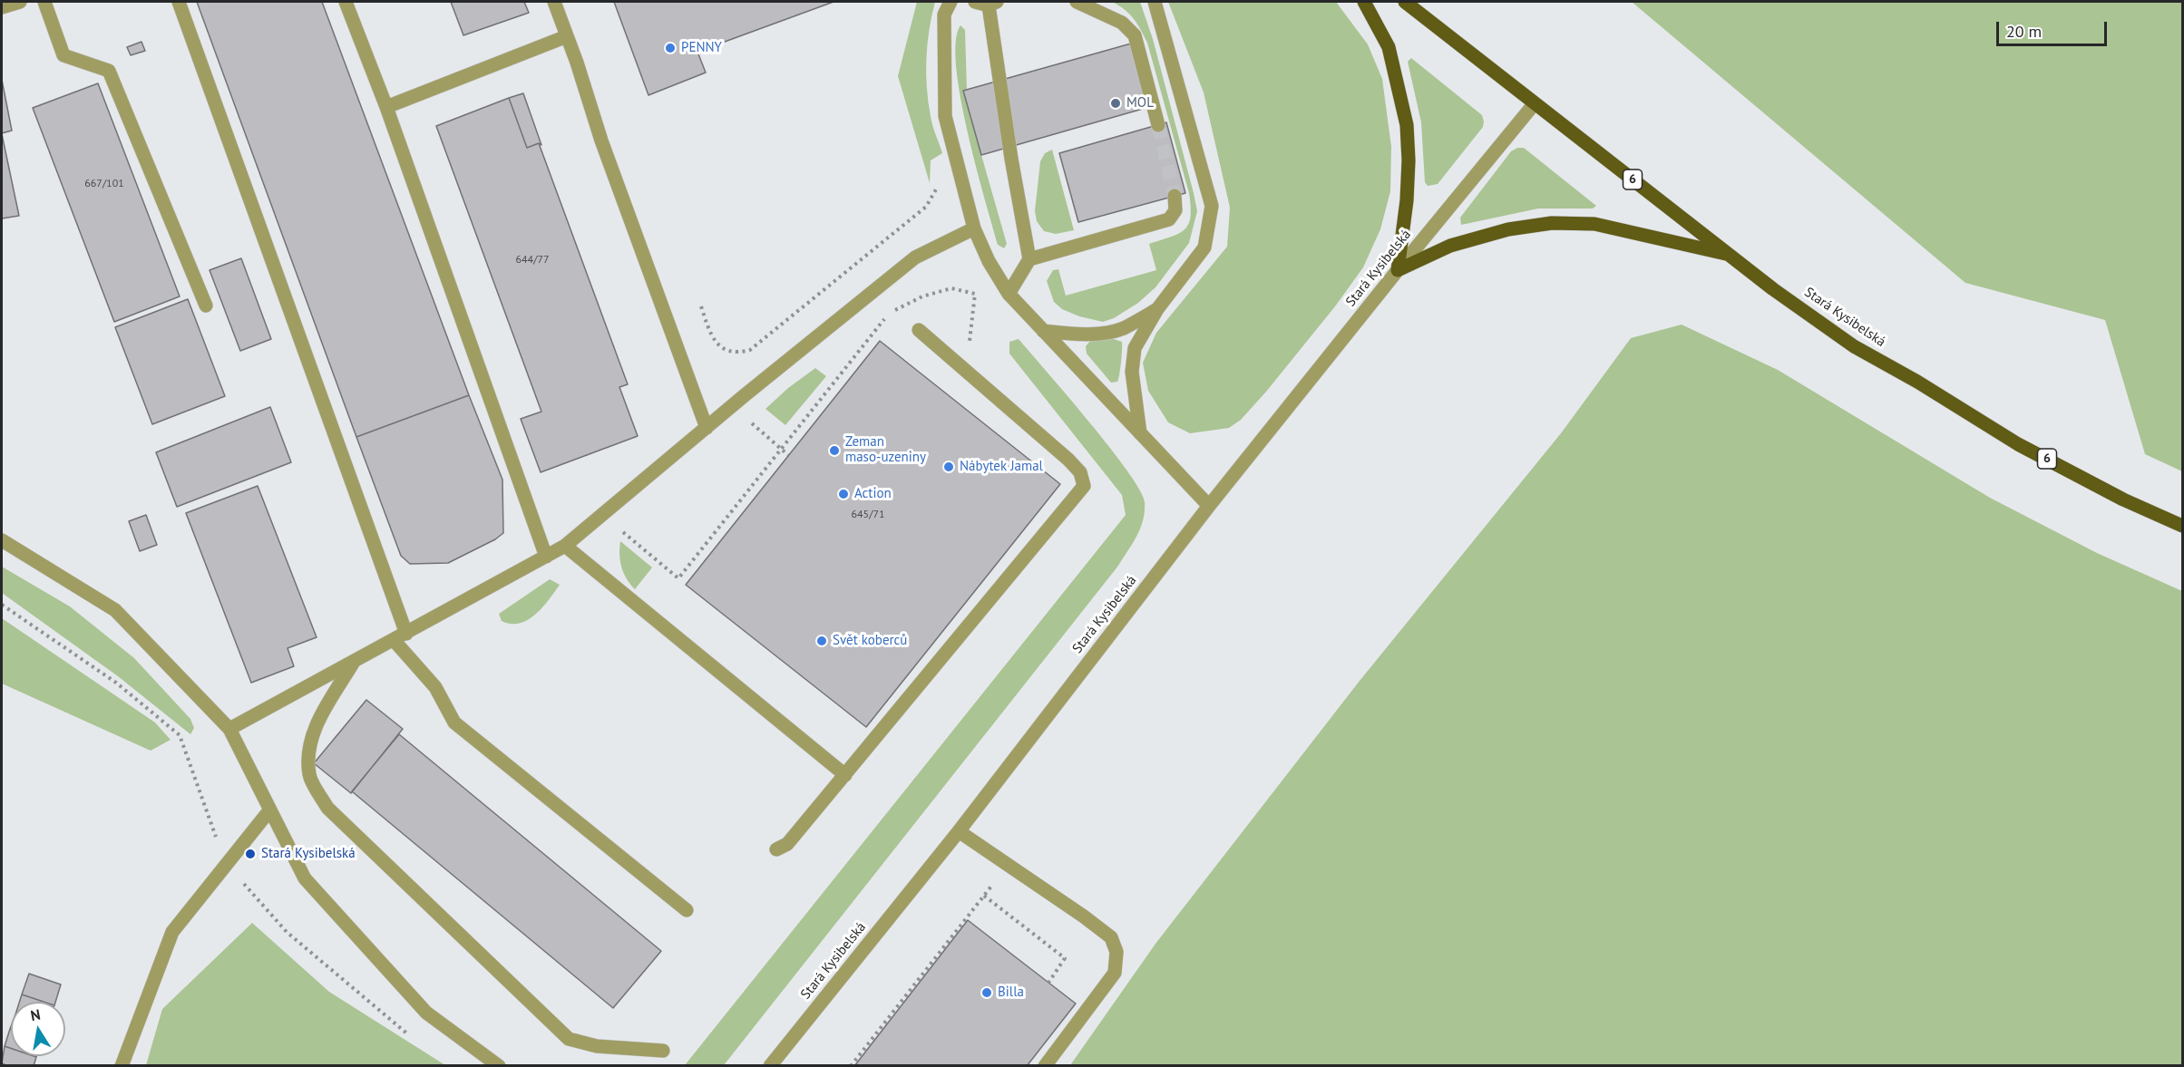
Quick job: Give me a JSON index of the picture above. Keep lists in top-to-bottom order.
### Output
{
  "streets": {
    "main road": ["6", "Stará Kysibelská"]
  },
  "crossings": [
    ["6", "Stará Kysibelská"]
  ],
  "places": [
    "PENNY",
    "MOL",
    "Zeman maso-uzeniny",
    "Nábytek Jamal",
    "Action",
    "Svět koberců",
    "Stará Kysibelská",
    "Billa"
  ],
  "house_numbers": ["667/101", "644/77", "645/71"],
  "scale_bar": "20 m",
  "north": "top"
}
